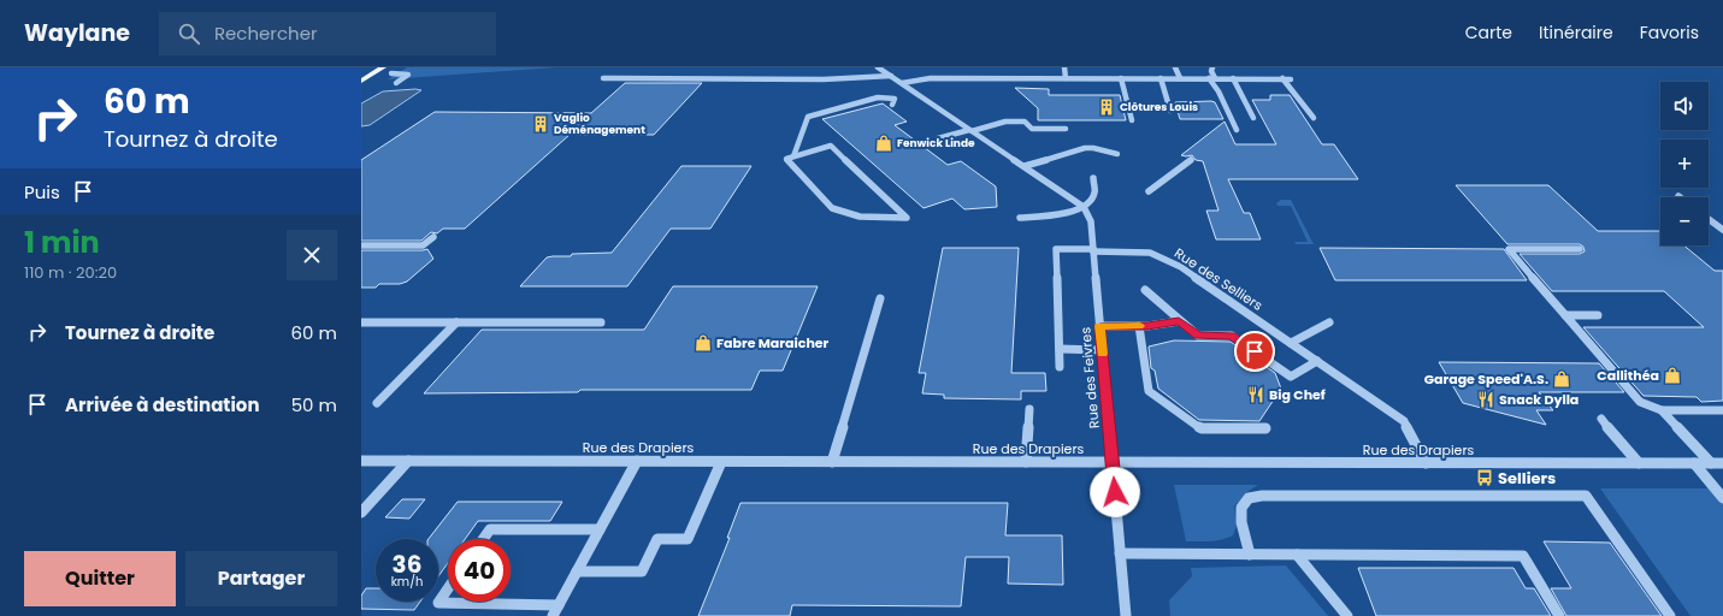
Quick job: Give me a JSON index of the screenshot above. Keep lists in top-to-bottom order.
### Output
{
  "streets": {
    "street": ["Rue des Selliers", "Rue des Feivres", "Rue des Drapiers"]
  },
  "crossings": [
    ["Rue des Selliers", "Rue des Feivres"],
    ["Rue des Selliers", "Rue des Drapiers"],
    ["Rue des Feivres", "Rue des Drapiers"]
  ],
  "places": {
    "building": ["Clôtures Louis", "Vaglio Déménagement"],
    "shop": [
      "Fenwick Linde",
      "Fabre Maraicher",
      "Callithéa",
      "Garage Speed'A.S."
    ],
    "restaurant": ["Big Chef", "Snack Dylla"],
    "bus stop": ["Selliers"]
  },
  "page": {
    "header": "Waylane",
    "search": "Rechercher",
    "nav": ["Carte", "Itinéraire", "Favoris"],
    "turn": ["60 m", "Tournez à droite"],
    "map_buttons": ["+", "−"],
    "then": "Puis",
    "heading": ["1 min", "110 m · 20:20"],
    "list": [
      {
        "name": "Tournez à droite",
        "value": "60 m"
      },
      {
        "name": "Arrivée à destination",
        "value": "50 m"
      }
    ],
    "speed": "36 km/h",
    "limit": "40",
    "buttons": ["Quitter", "Partager"]
  }
}
